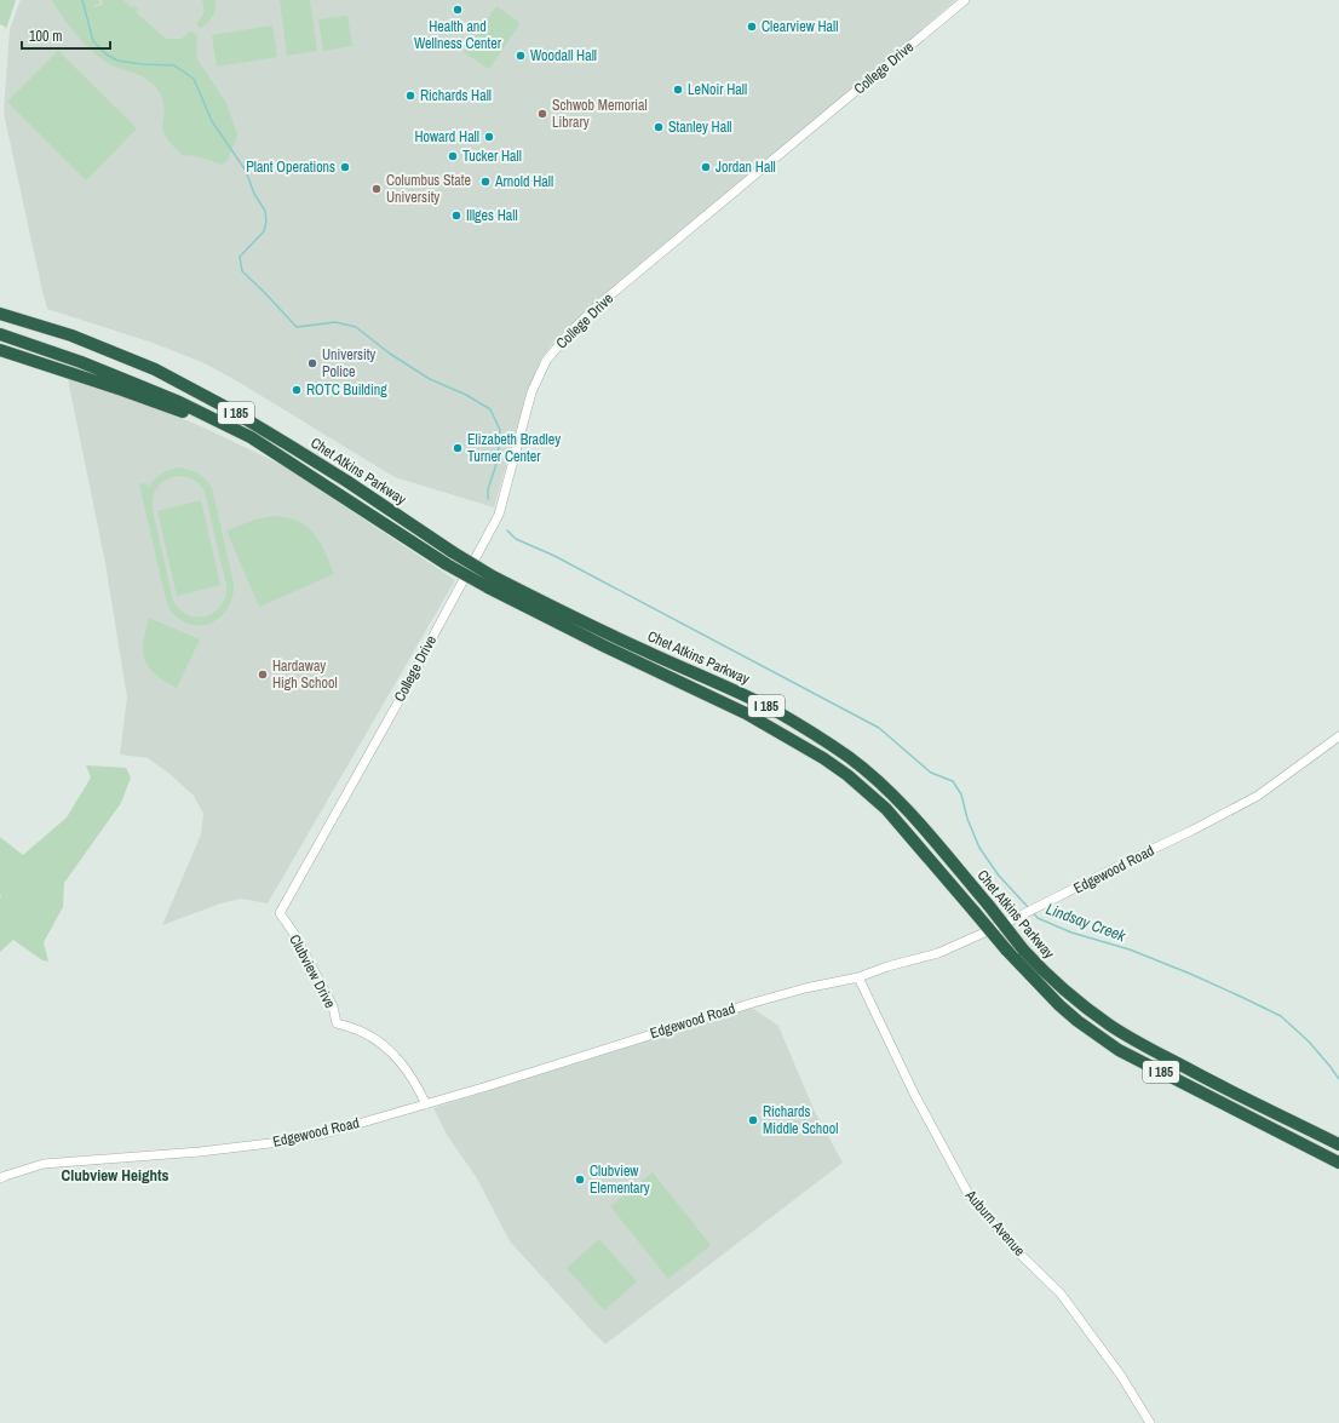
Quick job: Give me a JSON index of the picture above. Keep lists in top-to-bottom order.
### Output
{
  "streets": {
    "highway": ["I 185", "Chet Atkins Parkway"],
    "street": [
      "College Drive",
      "Edgewood Road",
      "Clubview Drive",
      "Auburn Avenue"
    ]
  },
  "crossings": [
    ["College Drive", "Clubview Drive"],
    ["Edgewood Road", "Clubview Drive"],
    ["Edgewood Road", "Auburn Avenue"]
  ],
  "districts": ["Clubview Heights"],
  "water": ["Lindsay Creek"],
  "places": [
    "Health and Wellness Center",
    "Clearview Hall",
    "Woodall Hall",
    "LeNoir Hall",
    "Richards Hall",
    "Schwob Memorial Library",
    "Stanley Hall",
    "Howard Hall",
    "Tucker Hall",
    "Plant Operations",
    "Jordan Hall",
    "Arnold Hall",
    "Columbus State University",
    "Illges Hall",
    "University Police",
    "ROTC Building",
    "Elizabeth Bradley Turner Center",
    "Hardaway High School",
    "Richards Middle School",
    "Clubview Elementary"
  ],
  "scale_bar": "100 m"
}
